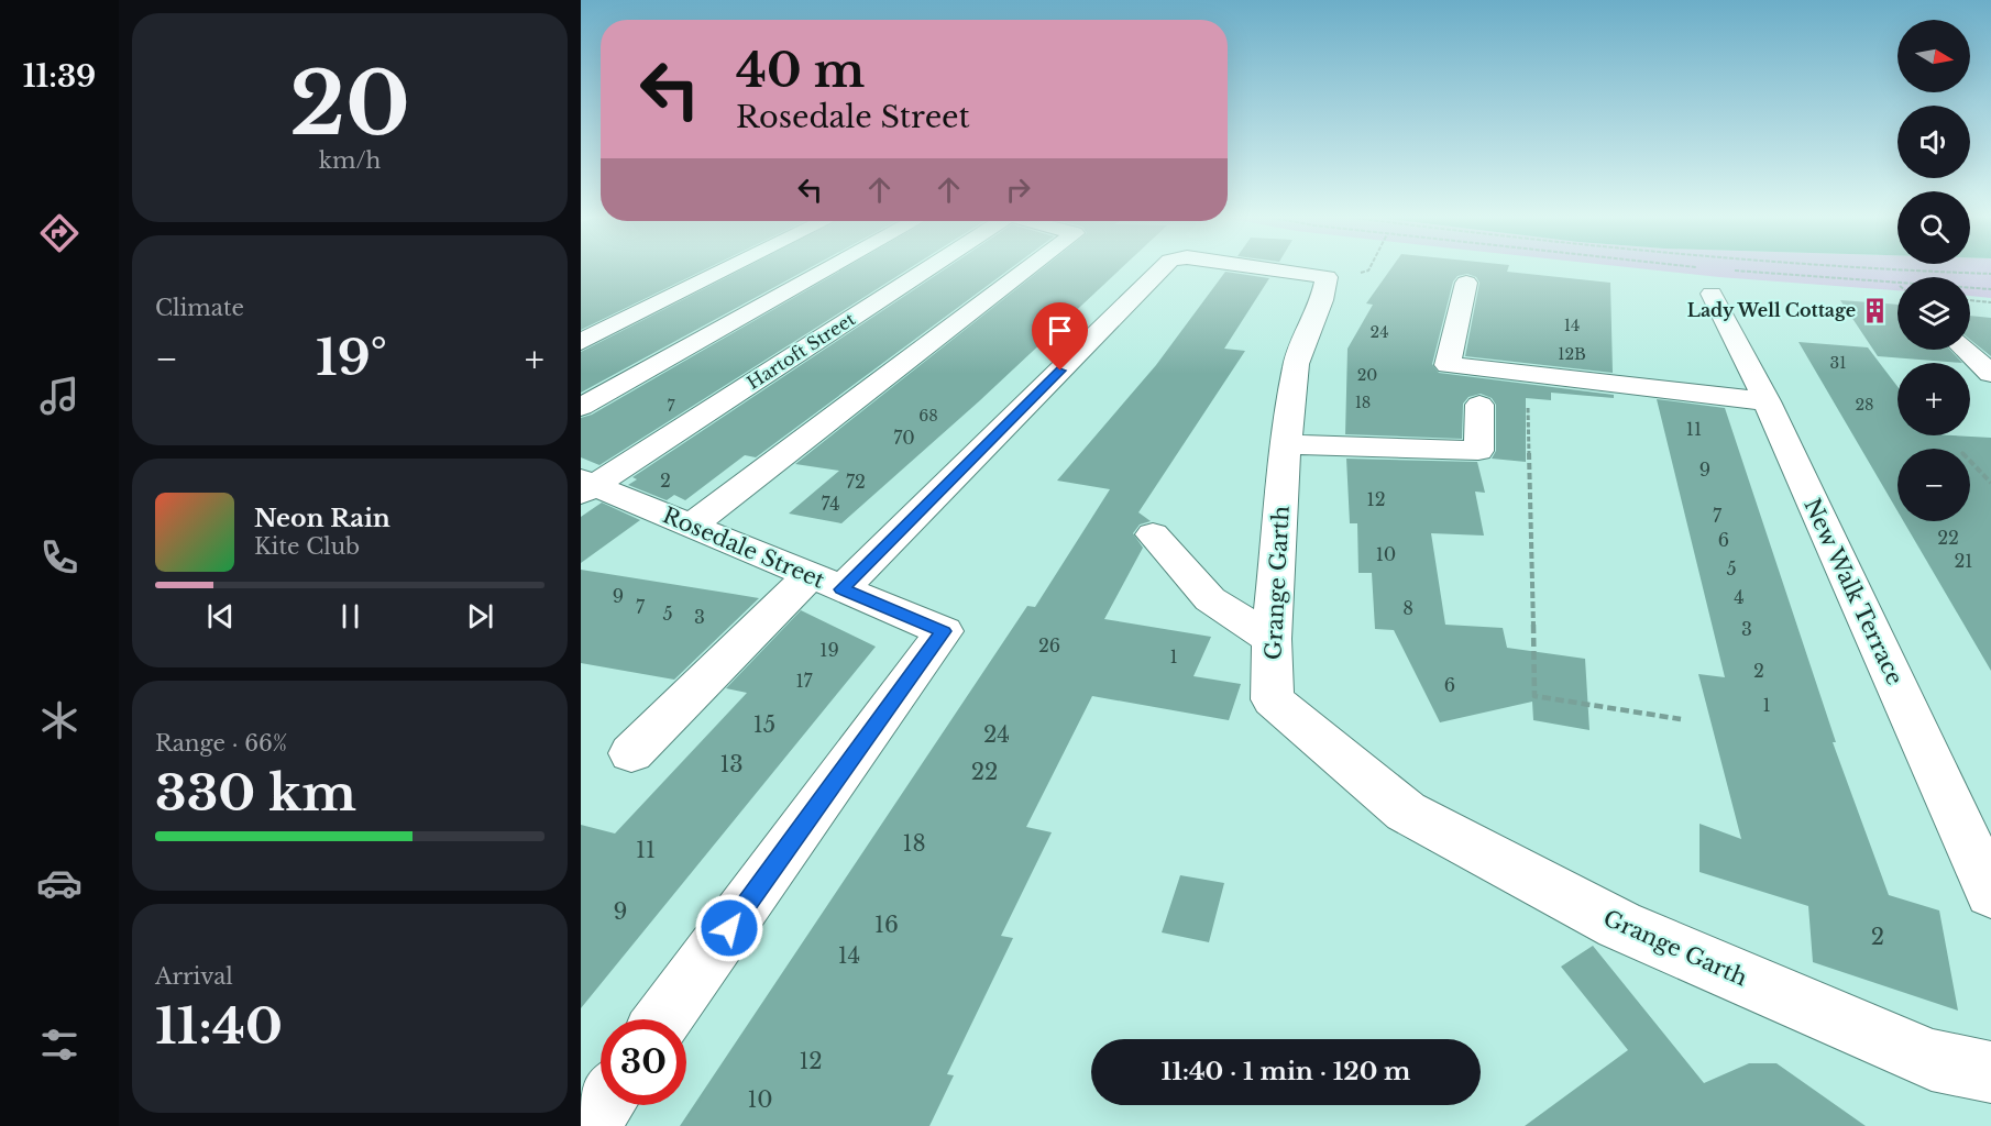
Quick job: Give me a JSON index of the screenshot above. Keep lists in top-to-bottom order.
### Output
{
  "streets": {
    "street": [
      "Hartoft Street",
      "Rosedale Street",
      "Grange Garth",
      "New Walk Terrace"
    ]
  },
  "crossings": [
    ["Hartoft Street", "Rosedale Street"],
    ["Rosedale Street", "Grange Garth"]
  ],
  "places": {
    "building": ["Lady Well Cottage"]
  },
  "house_numbers": [
    "14",
    "24",
    "12B",
    "31",
    "20",
    "18",
    "28",
    "7",
    "68",
    "11",
    "70",
    "9",
    "2",
    "72",
    "12",
    "74",
    "7",
    "22",
    "6",
    "10",
    "21",
    "5",
    "9",
    "4",
    "7",
    "8",
    "5",
    "3",
    "3",
    "26",
    "19",
    "1",
    "2",
    "17",
    "6",
    "1",
    "15",
    "24",
    "13",
    "22",
    "18",
    "11",
    "9",
    "16",
    "2",
    "14",
    "12",
    "10"
  ],
  "north": "right",
  "page": {
    "tabs": "11:39",
    "tile": [
      ["20", "km/h"],
      "Climate",
      ["Range · 66%", "330 km"],
      ["Arrival", "11:40"]
    ],
    "map_buttons": ["+", "−"],
    "turn": ["40 m", "Rosedale Street"],
    "heat": ["−", "19°", "+"],
    "song": ["Neon Rain", "Kite Club"],
    "limit": "30",
    "trip": "11:40 · 1 min · 120 m"
  }
}
